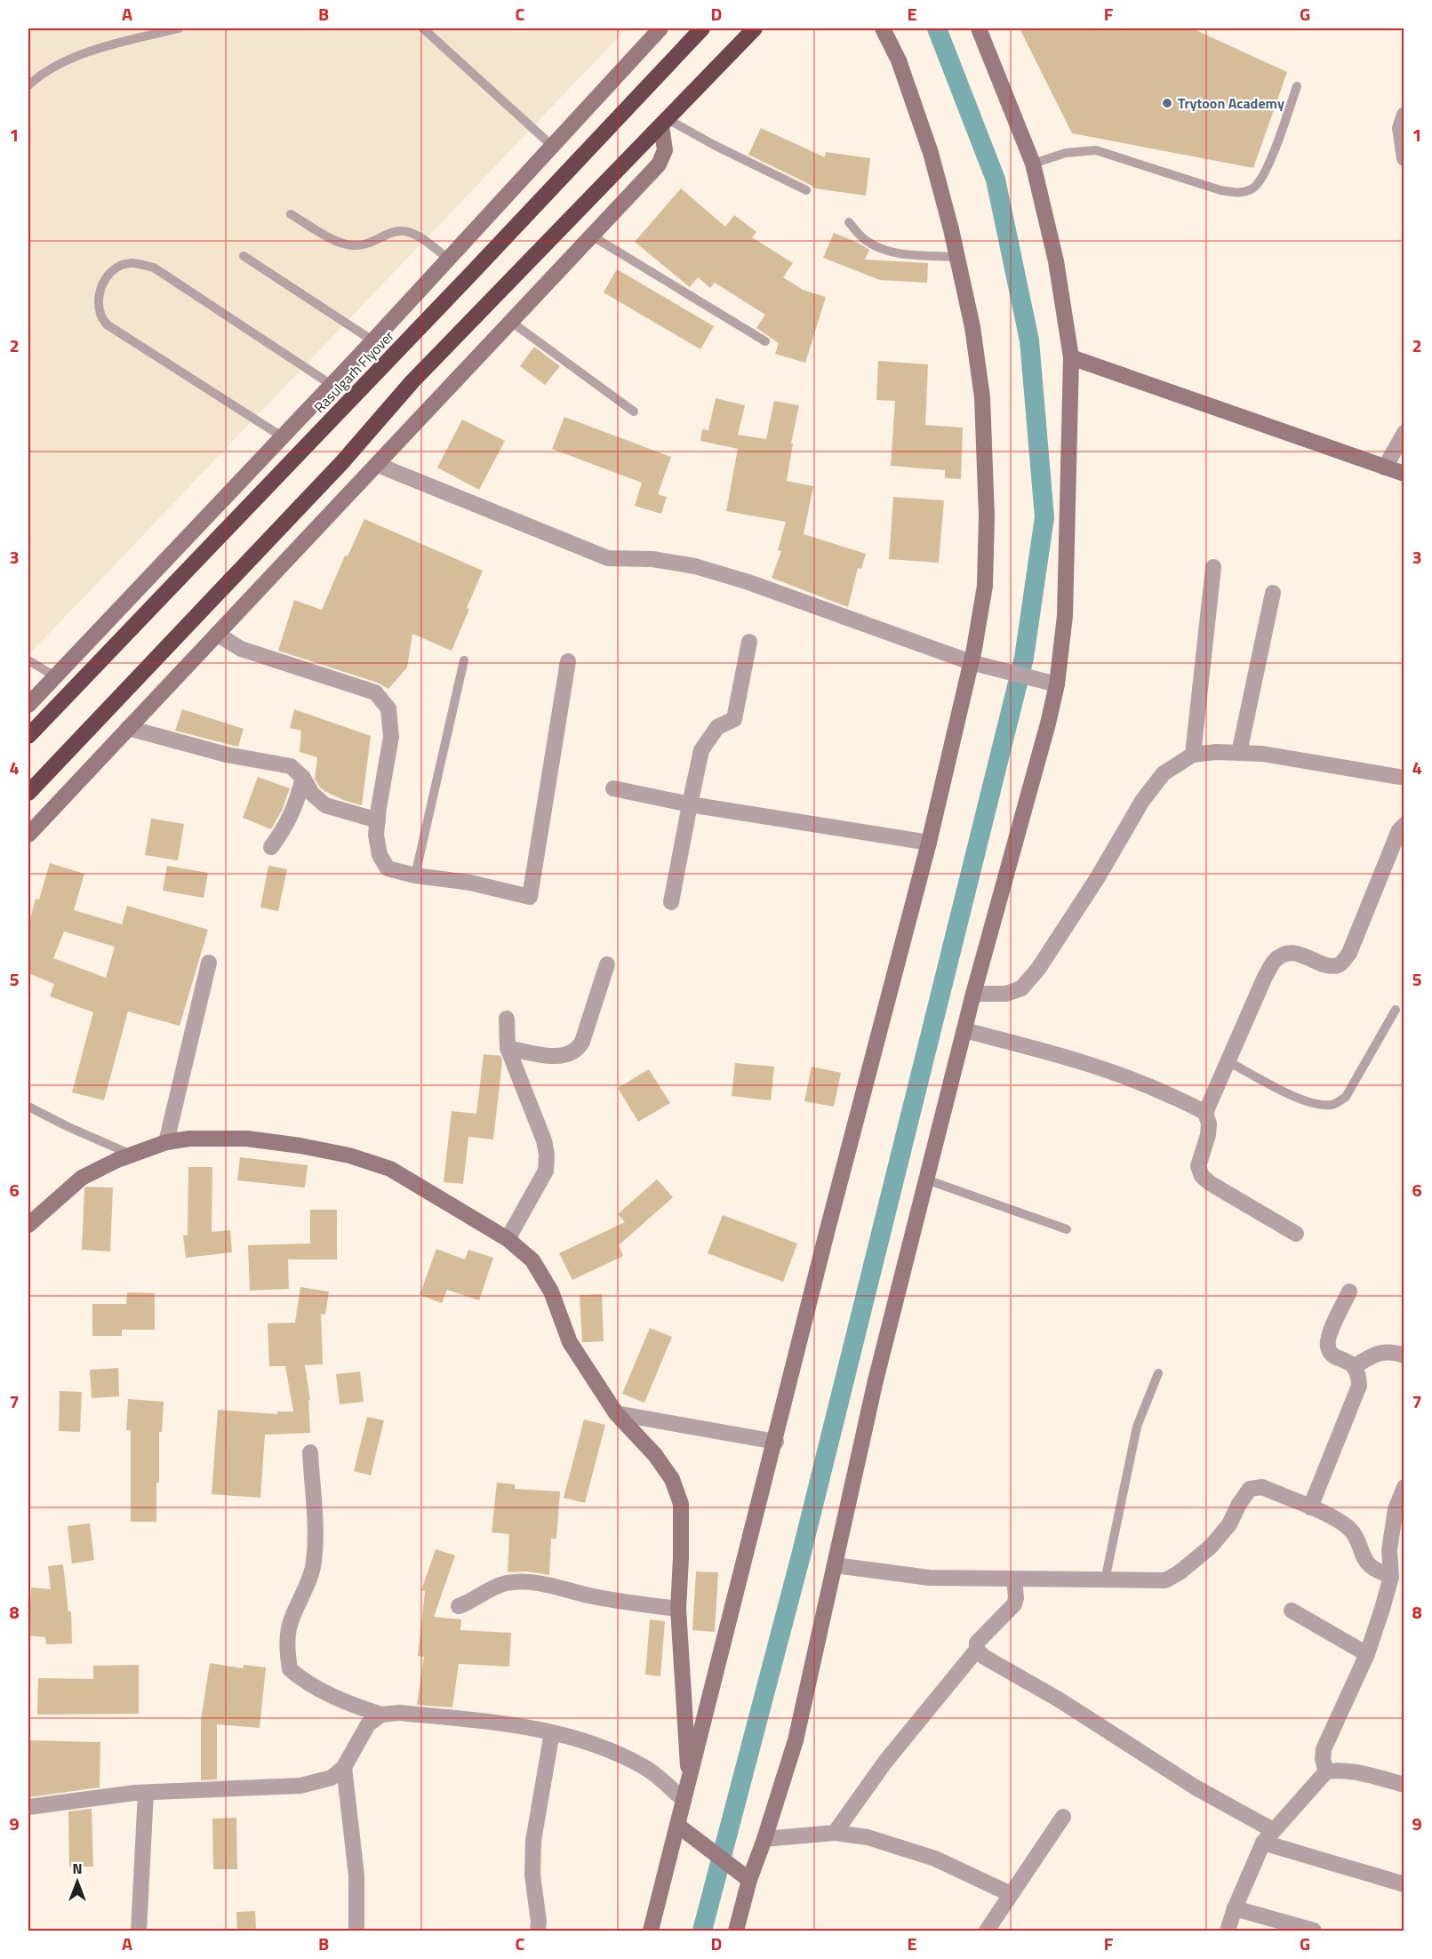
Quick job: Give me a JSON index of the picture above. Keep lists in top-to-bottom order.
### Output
{
  "streets": {
    "highway": ["Rasulgarh Flyover"]
  },
  "places": ["Trytoon Academy"],
  "north": "top",
  "grid": {
    "columns": [
      "A",
      "B",
      "C",
      "D",
      "E",
      "F",
      "G"
    ],
    "rows": [
      "1",
      "2",
      "3",
      "4",
      "5",
      "6",
      "7",
      "8",
      "9"
    ]
  }
}
